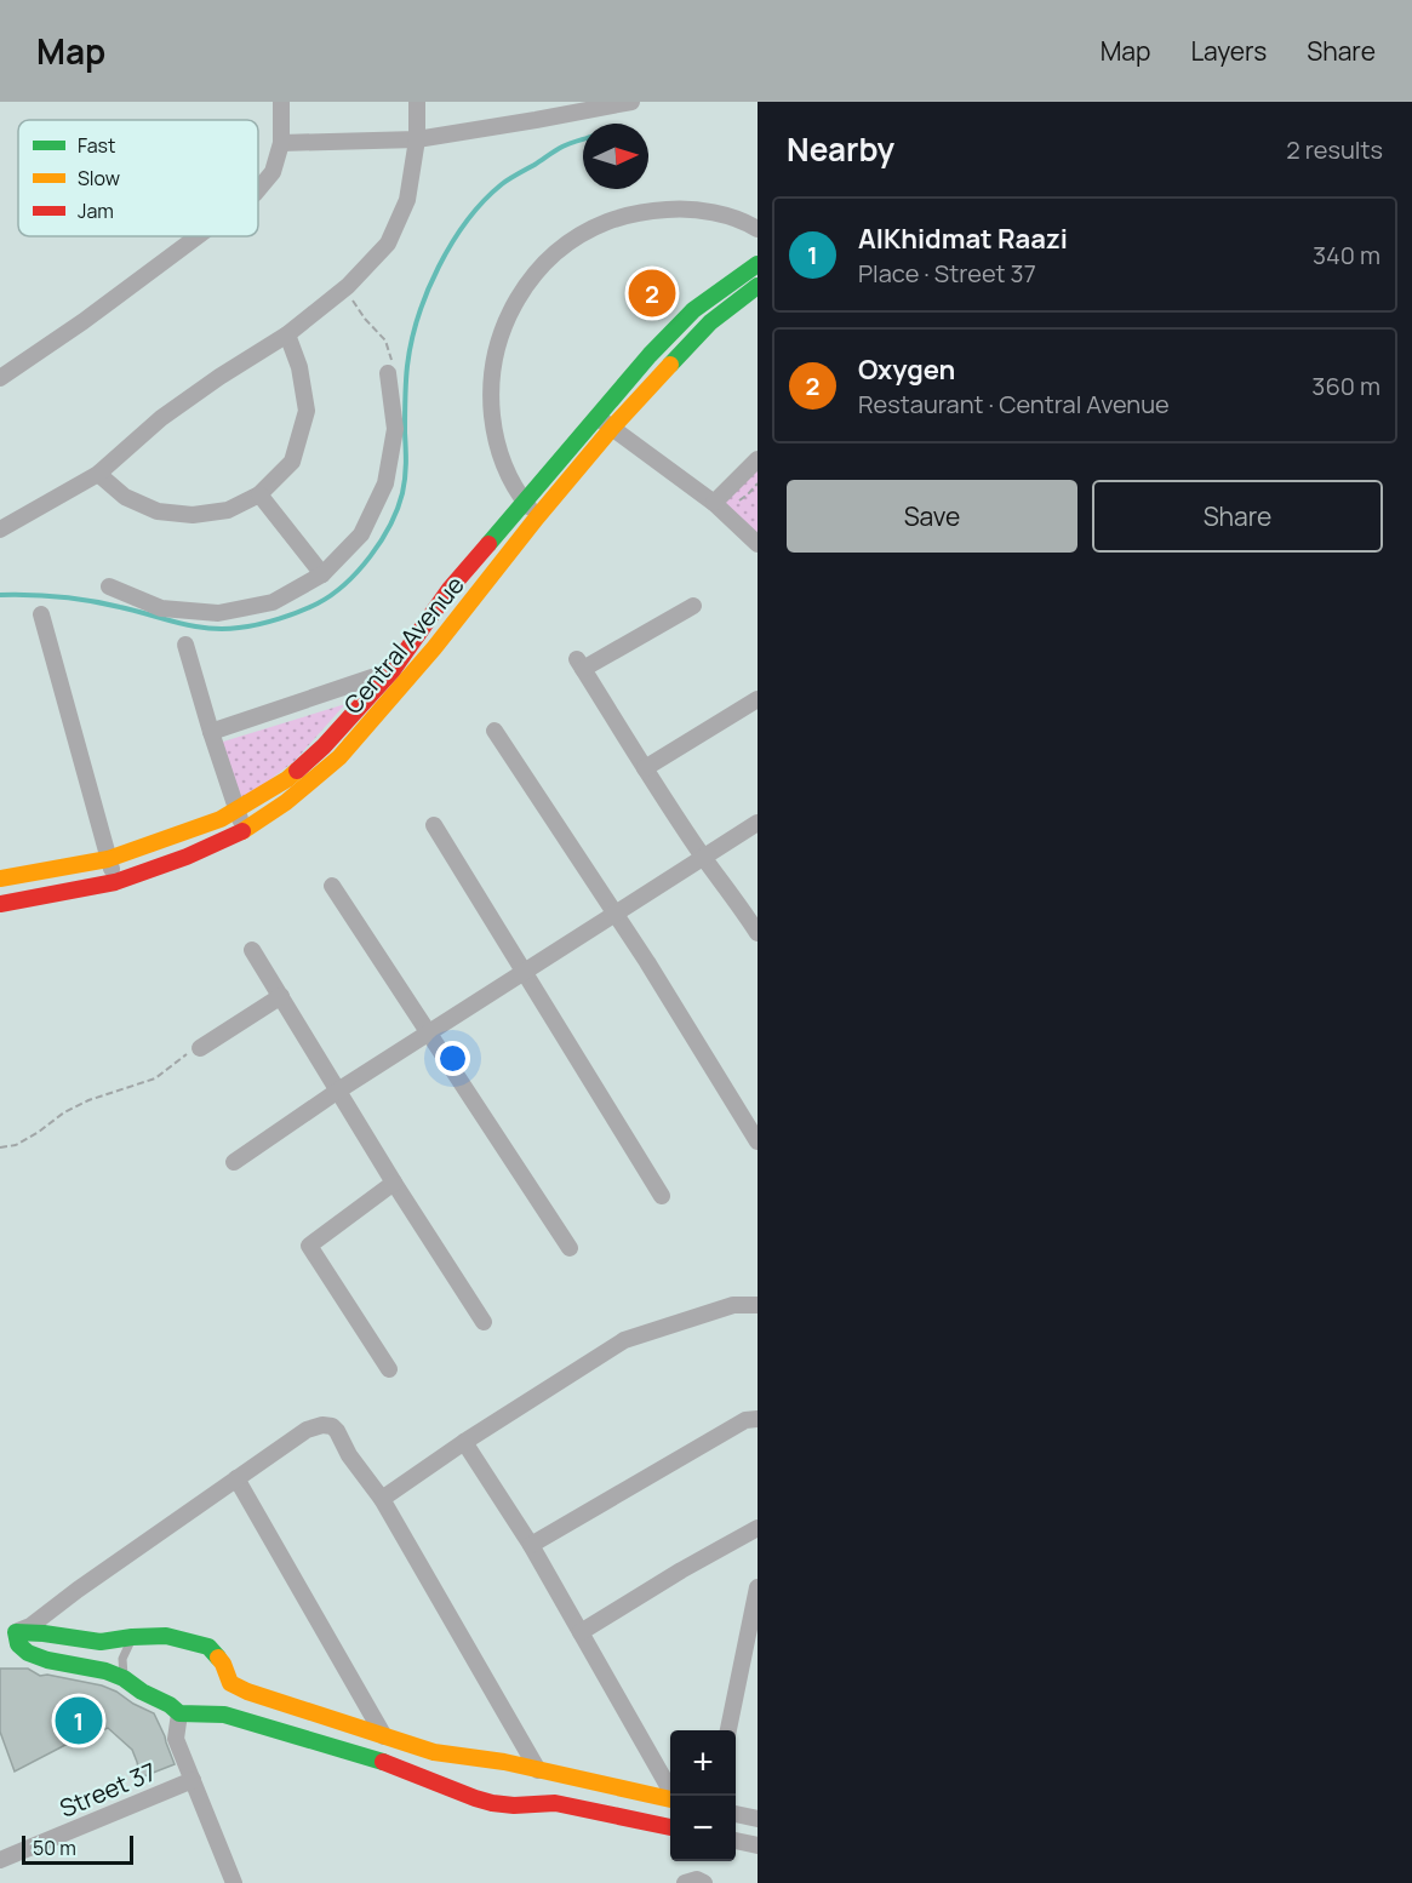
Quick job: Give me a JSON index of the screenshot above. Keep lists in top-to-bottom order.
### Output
{
  "streets": {
    "street": ["Central Avenue", "Street 37"]
  },
  "legend": ["Fast", "Slow", "Jam"],
  "scale_bar": "50 m",
  "north": "right",
  "page": {
    "header": "Map",
    "nav": ["Map", "Layers", "Share"],
    "heading": ["Nearby", "2 results"],
    "list": [
      {
        "mark": "1",
        "name": "AlKhidmat Raazi",
        "note": "Place · Street 37",
        "value": "340 m"
      },
      {
        "mark": "2",
        "name": "Oxygen",
        "note": "Restaurant · Central Avenue",
        "value": "360 m"
      }
    ],
    "pins": ["2", "1"],
    "buttons": ["Save", "Share"],
    "map_buttons": ["+", "−"],
    "scale": "50 m"
  }
}
